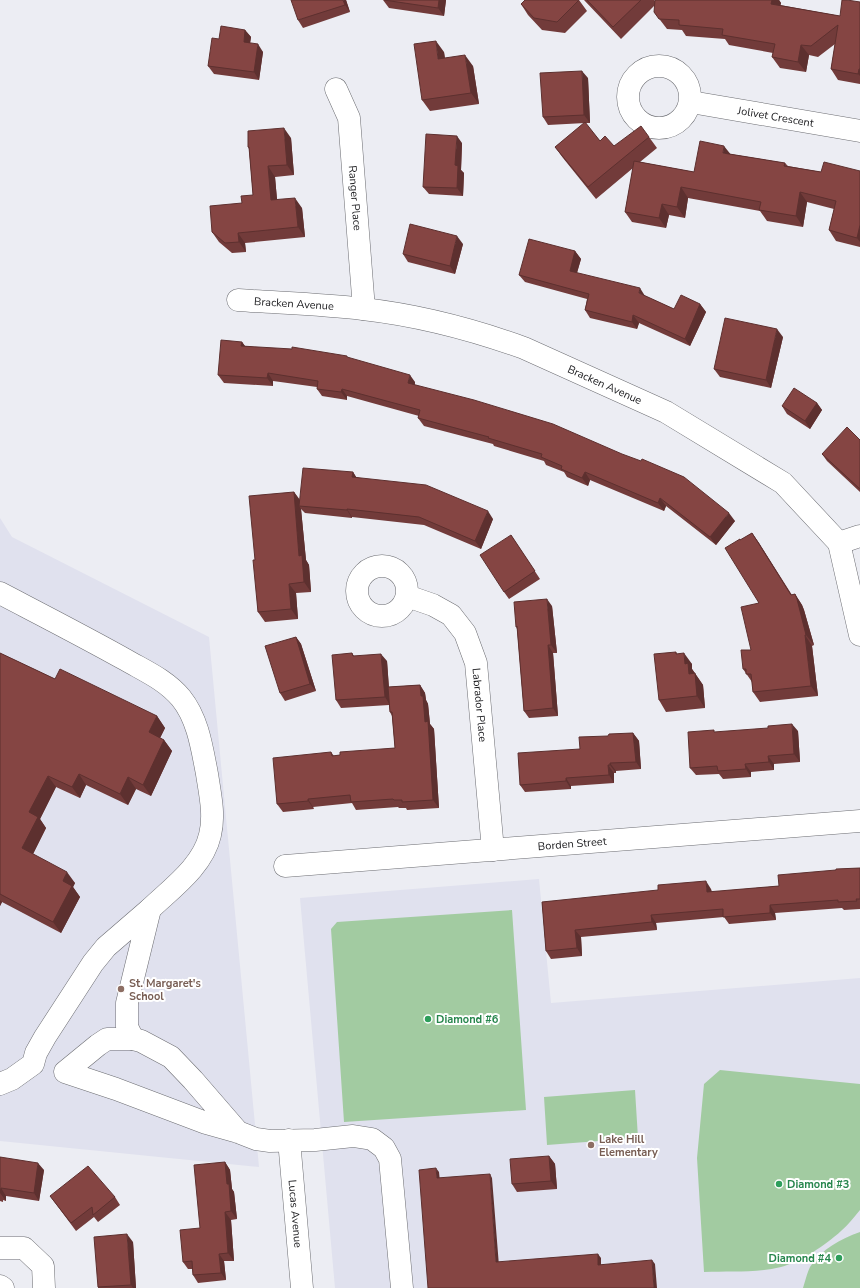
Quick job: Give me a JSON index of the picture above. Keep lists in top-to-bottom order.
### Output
{
  "streets": {
    "street": [
      "Jolivet Crescent",
      "Ranger Place",
      "Bracken Avenue",
      "Labrador Place",
      "Borden Street",
      "Lucas Avenue"
    ]
  },
  "crossings": [
    ["Ranger Place", "Bracken Avenue"],
    ["Labrador Place", "Borden Street"]
  ],
  "places": [
    "St. Margaret's School",
    "Diamond #6",
    "Lake Hill Elementary",
    "Diamond #3",
    "Diamond #4"
  ]
}
